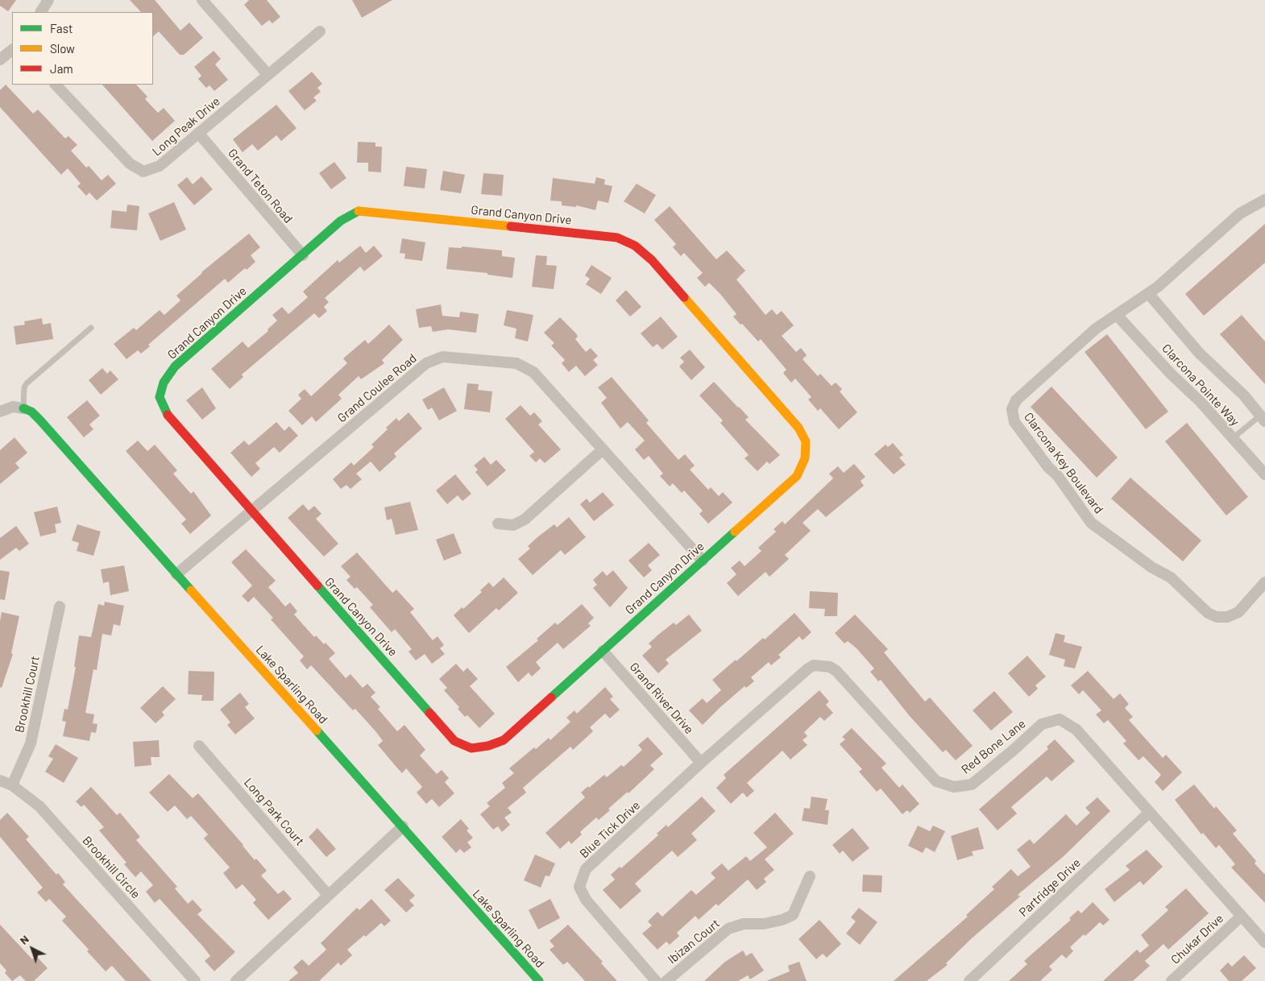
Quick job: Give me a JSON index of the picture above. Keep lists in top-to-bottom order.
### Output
{
  "streets": {
    "street": [
      "Long Peak Drive",
      "Grand Teton Road",
      "Grand Canyon Drive",
      "Clarcona Pointe Way",
      "Grand Coulee Road",
      "Clarcona Key Boulevard",
      "Lake Sparling Road",
      "Brookhill Court",
      "Grand River Drive",
      "Red Bone Lane",
      "Long Park Court",
      "Blue Tick Drive",
      "Brookhill Circle",
      "Partridge Drive",
      "Chukar Drive",
      "Ibizan Court"
    ]
  },
  "crossings": [
    ["Long Peak Drive", "Grand Teton Road"],
    ["Grand Teton Road", "Grand Canyon Drive"],
    ["Grand Canyon Drive", "Grand Coulee Road"],
    ["Grand Canyon Drive", "Grand River Drive"],
    ["Clarcona Pointe Way", "Clarcona Key Boulevard"],
    ["Grand Coulee Road", "Lake Sparling Road"],
    ["Brookhill Court", "Brookhill Circle"],
    ["Grand River Drive", "Red Bone Lane"],
    ["Grand River Drive", "Blue Tick Drive"],
    ["Red Bone Lane", "Blue Tick Drive"],
    ["Red Bone Lane", "Partridge Drive"],
    ["Red Bone Lane", "Chukar Drive"]
  ],
  "legend": ["Fast", "Slow", "Jam"],
  "north": "top left"
}
